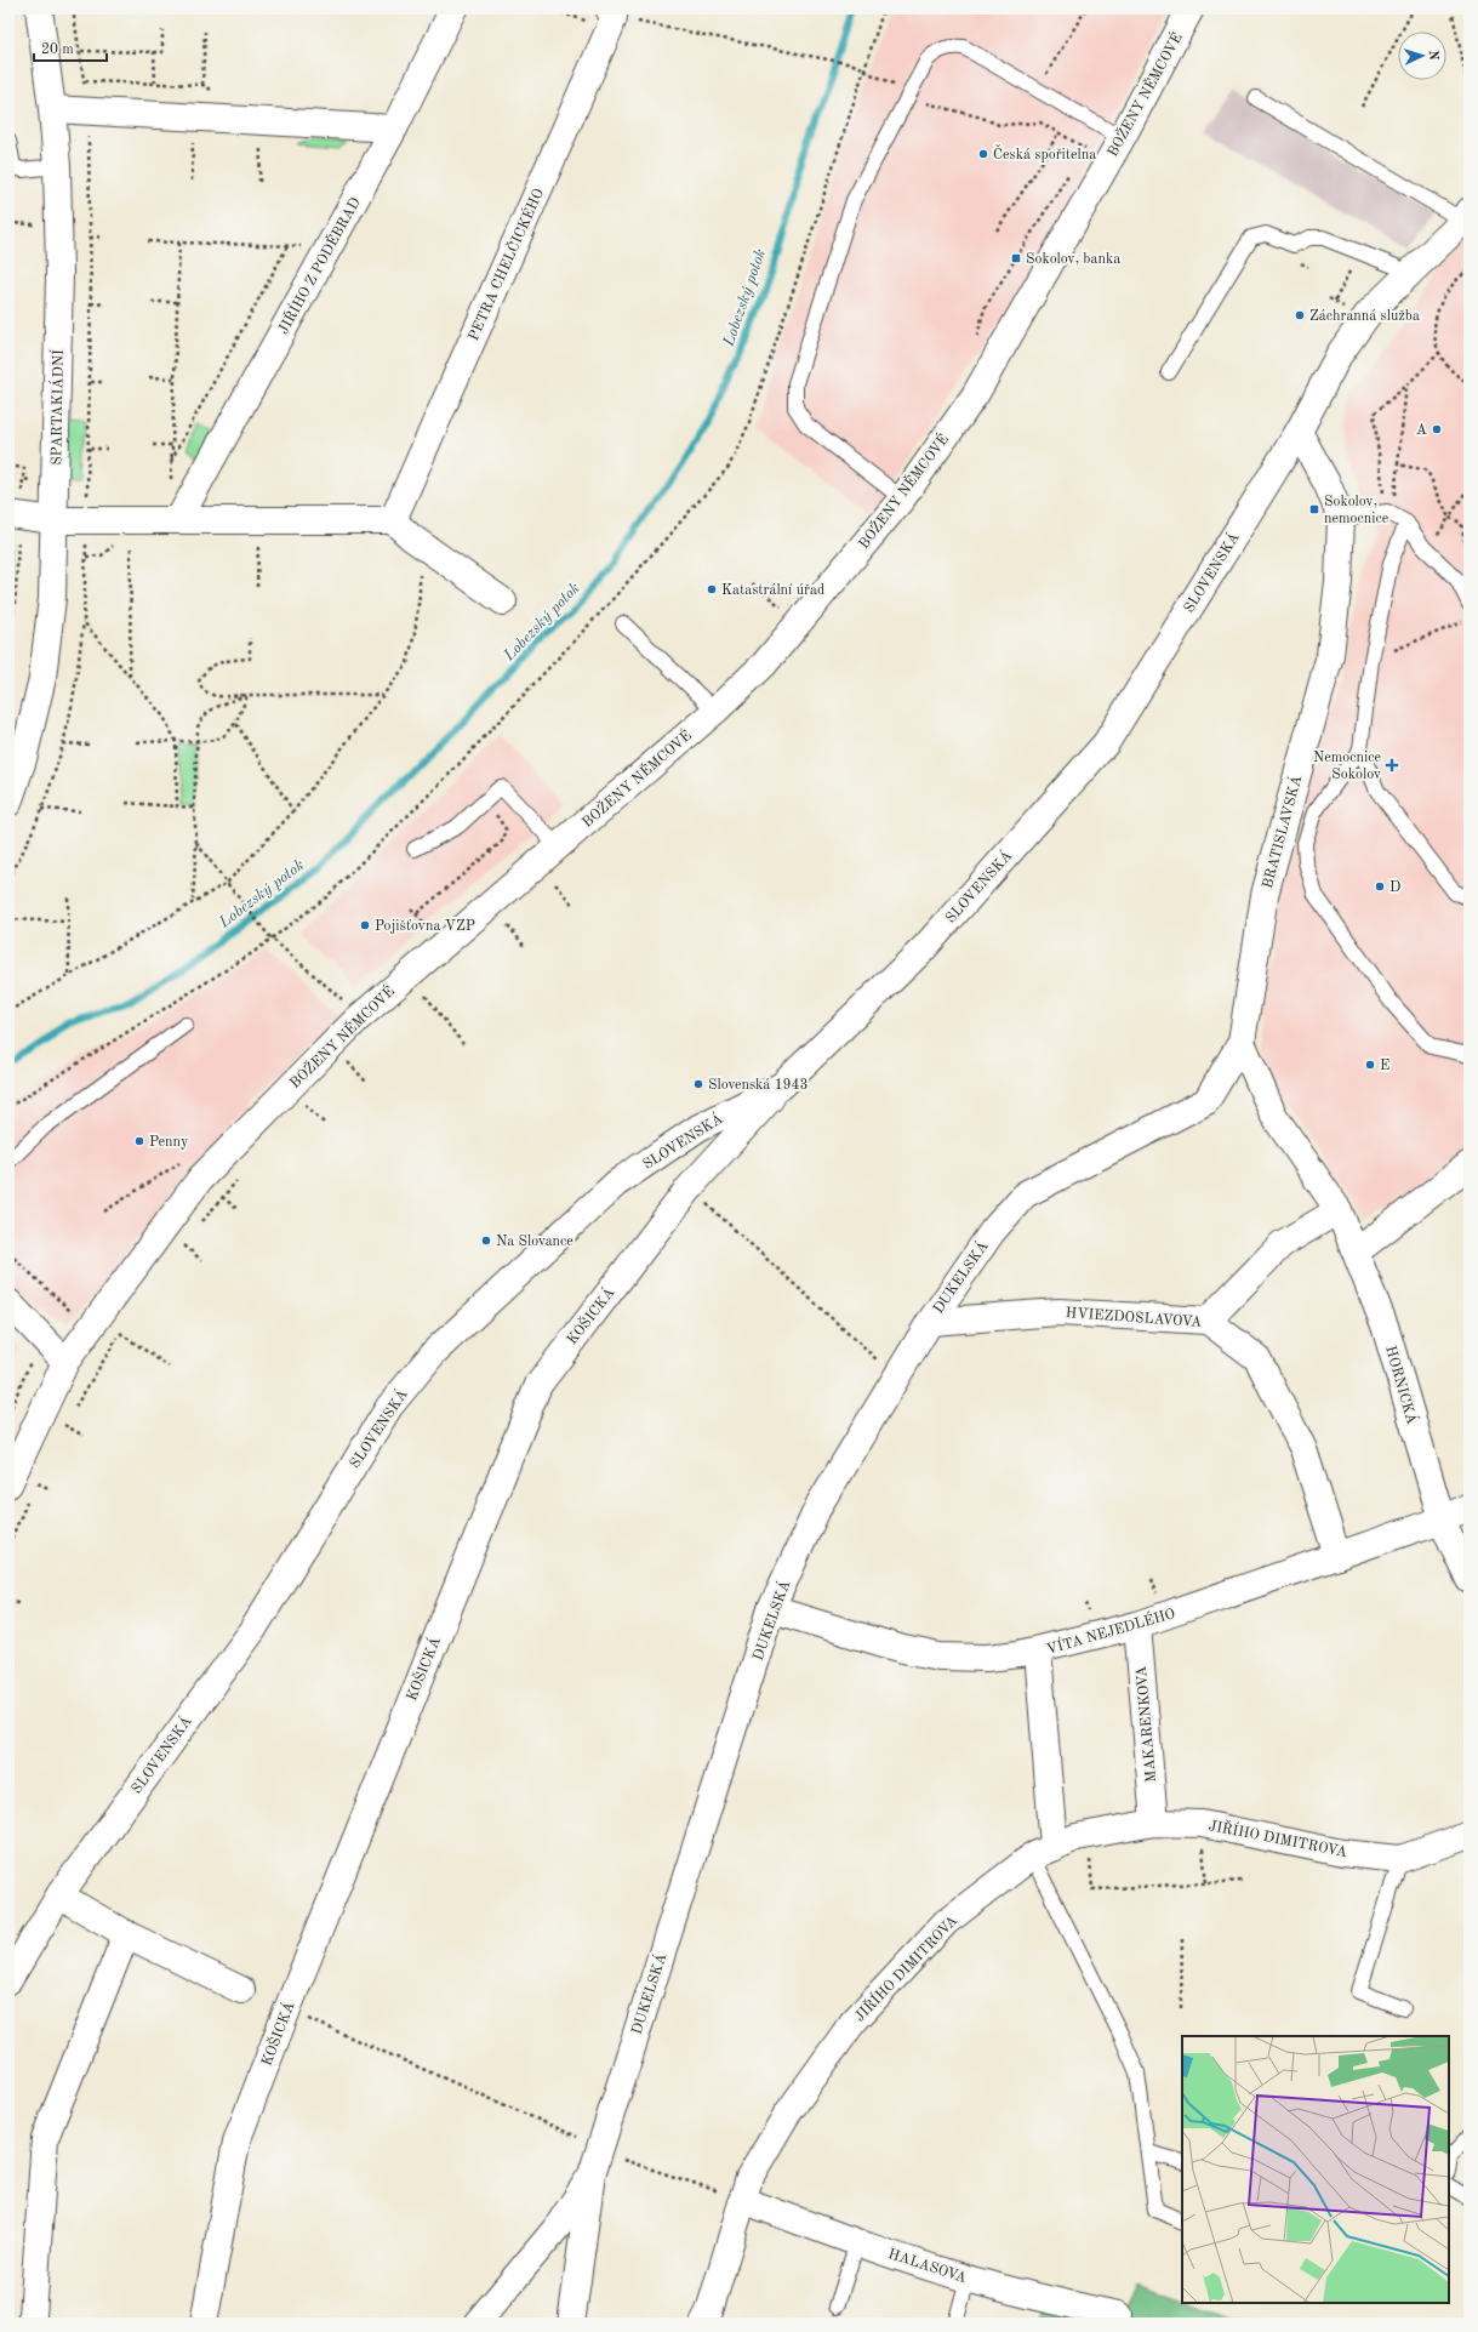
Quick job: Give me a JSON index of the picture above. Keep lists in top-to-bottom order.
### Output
{
  "streets": {
    "street": [
      "BOŽENY NĚMCOVÉ",
      "PETRA CHELČICKÉHO",
      "JIŘÍHO Z PODĚBRAD",
      "SPARTAKIÁDNÍ",
      "SLOVENSKÁ",
      "BRATISLAVSKÁ",
      "DUKELSKÁ",
      "KOŠICKÁ",
      "HVIEZDOSLAVOVA",
      "HORNICKÁ",
      "VÍTA NEJEDLÉHO",
      "MAKARENKOVA",
      "JIŘÍHO DIMITROVA",
      "HALASOVA"
    ]
  },
  "crossings": [
    ["SLOVENSKÁ", "BRATISLAVSKÁ"],
    ["SLOVENSKÁ", "KOŠICKÁ"],
    ["BRATISLAVSKÁ", "DUKELSKÁ"],
    ["BRATISLAVSKÁ", "HORNICKÁ"],
    ["DUKELSKÁ", "HVIEZDOSLAVOVA"],
    ["DUKELSKÁ", "HORNICKÁ"],
    ["DUKELSKÁ", "VÍTA NEJEDLÉHO"],
    ["HVIEZDOSLAVOVA", "VÍTA NEJEDLÉHO"],
    ["HORNICKÁ", "VÍTA NEJEDLÉHO"],
    ["VÍTA NEJEDLÉHO", "MAKARENKOVA"],
    ["MAKARENKOVA", "JIŘÍHO DIMITROVA"],
    ["JIŘÍHO DIMITROVA", "HALASOVA"]
  ],
  "water": ["Lobezský potok"],
  "places": {
    "other": [
      "Česká spořitelna",
      "Záchranná služba",
      "A",
      "Katastrální úřad",
      "D",
      "Pojišťovna VZP",
      "E",
      "Slovenská 1943",
      "Penny",
      "Na Slovance"
    ],
    "transit": ["Sokolov, banka", "Sokolov, nemocnice"],
    "health": ["Nemocnice Sokolov"]
  },
  "scale_bar": "20 m",
  "north": "right"
}
